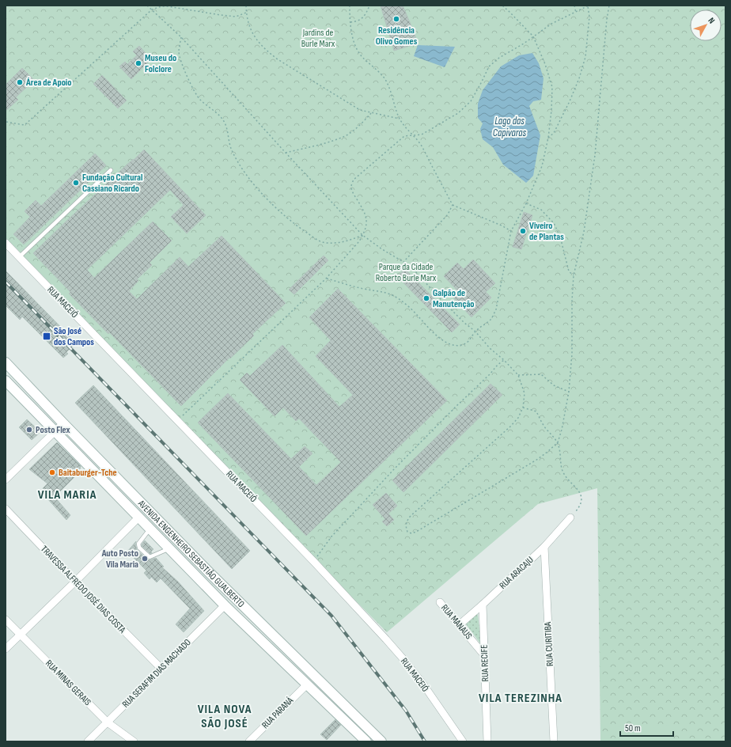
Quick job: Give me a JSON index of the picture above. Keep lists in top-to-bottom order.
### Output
{
  "streets": {
    "main road": ["AVENIDA ENGENHEIRO SEBASTIÃO GUALBERTO"],
    "street": [
      "RUA MACEIÓ",
      "RUA ARACAJU",
      "TRAVESSA ALFREDO JOSÉ DIAS COSTA",
      "RUA MANAUS",
      "RUA CURITIBA",
      "RUA RECIFE",
      "RUA SERAFIM DIAS MACHADO",
      "RUA MINAS GERAIS",
      "RUA PARANÁ"
    ]
  },
  "crossings": [
    ["AVENIDA ENGENHEIRO SEBASTIÃO GUALBERTO", "RUA SERAFIM DIAS MACHADO"],
    ["AVENIDA ENGENHEIRO SEBASTIÃO GUALBERTO", "RUA PARANÁ"],
    ["RUA ARACAJU", "RUA MANAUS"],
    ["RUA ARACAJU", "RUA CURITIBA"],
    ["RUA ARACAJU", "RUA RECIFE"],
    ["TRAVESSA ALFREDO JOSÉ DIAS COSTA", "RUA SERAFIM DIAS MACHADO"],
    ["RUA MANAUS", "RUA RECIFE"],
    ["RUA SERAFIM DIAS MACHADO", "RUA MINAS GERAIS"]
  ],
  "districts": ["VILA MARIA", "VILA TEREZINHA", "VILA NOVA SÃO JOSÉ"],
  "water": ["Lago das Capivaras"],
  "parks": ["Jardins de Burle Marx", "Parque da Cidade Roberto Burle Marx"],
  "places": {
    "other": [
      "Residência Olivo Gomes",
      "Museu do Folclore",
      "Área de Apoio",
      "Fundação Cultural Cassiano Ricardo",
      "Viveiro de Plantas",
      "Galpão de Manutenção",
      "Posto Flex",
      "Baitaburger-Tche",
      "Auto Posto Vila Maria"
    ],
    "transit": ["São José dos Campos"]
  },
  "scale_bar": "50 m",
  "north": "top right"
}
